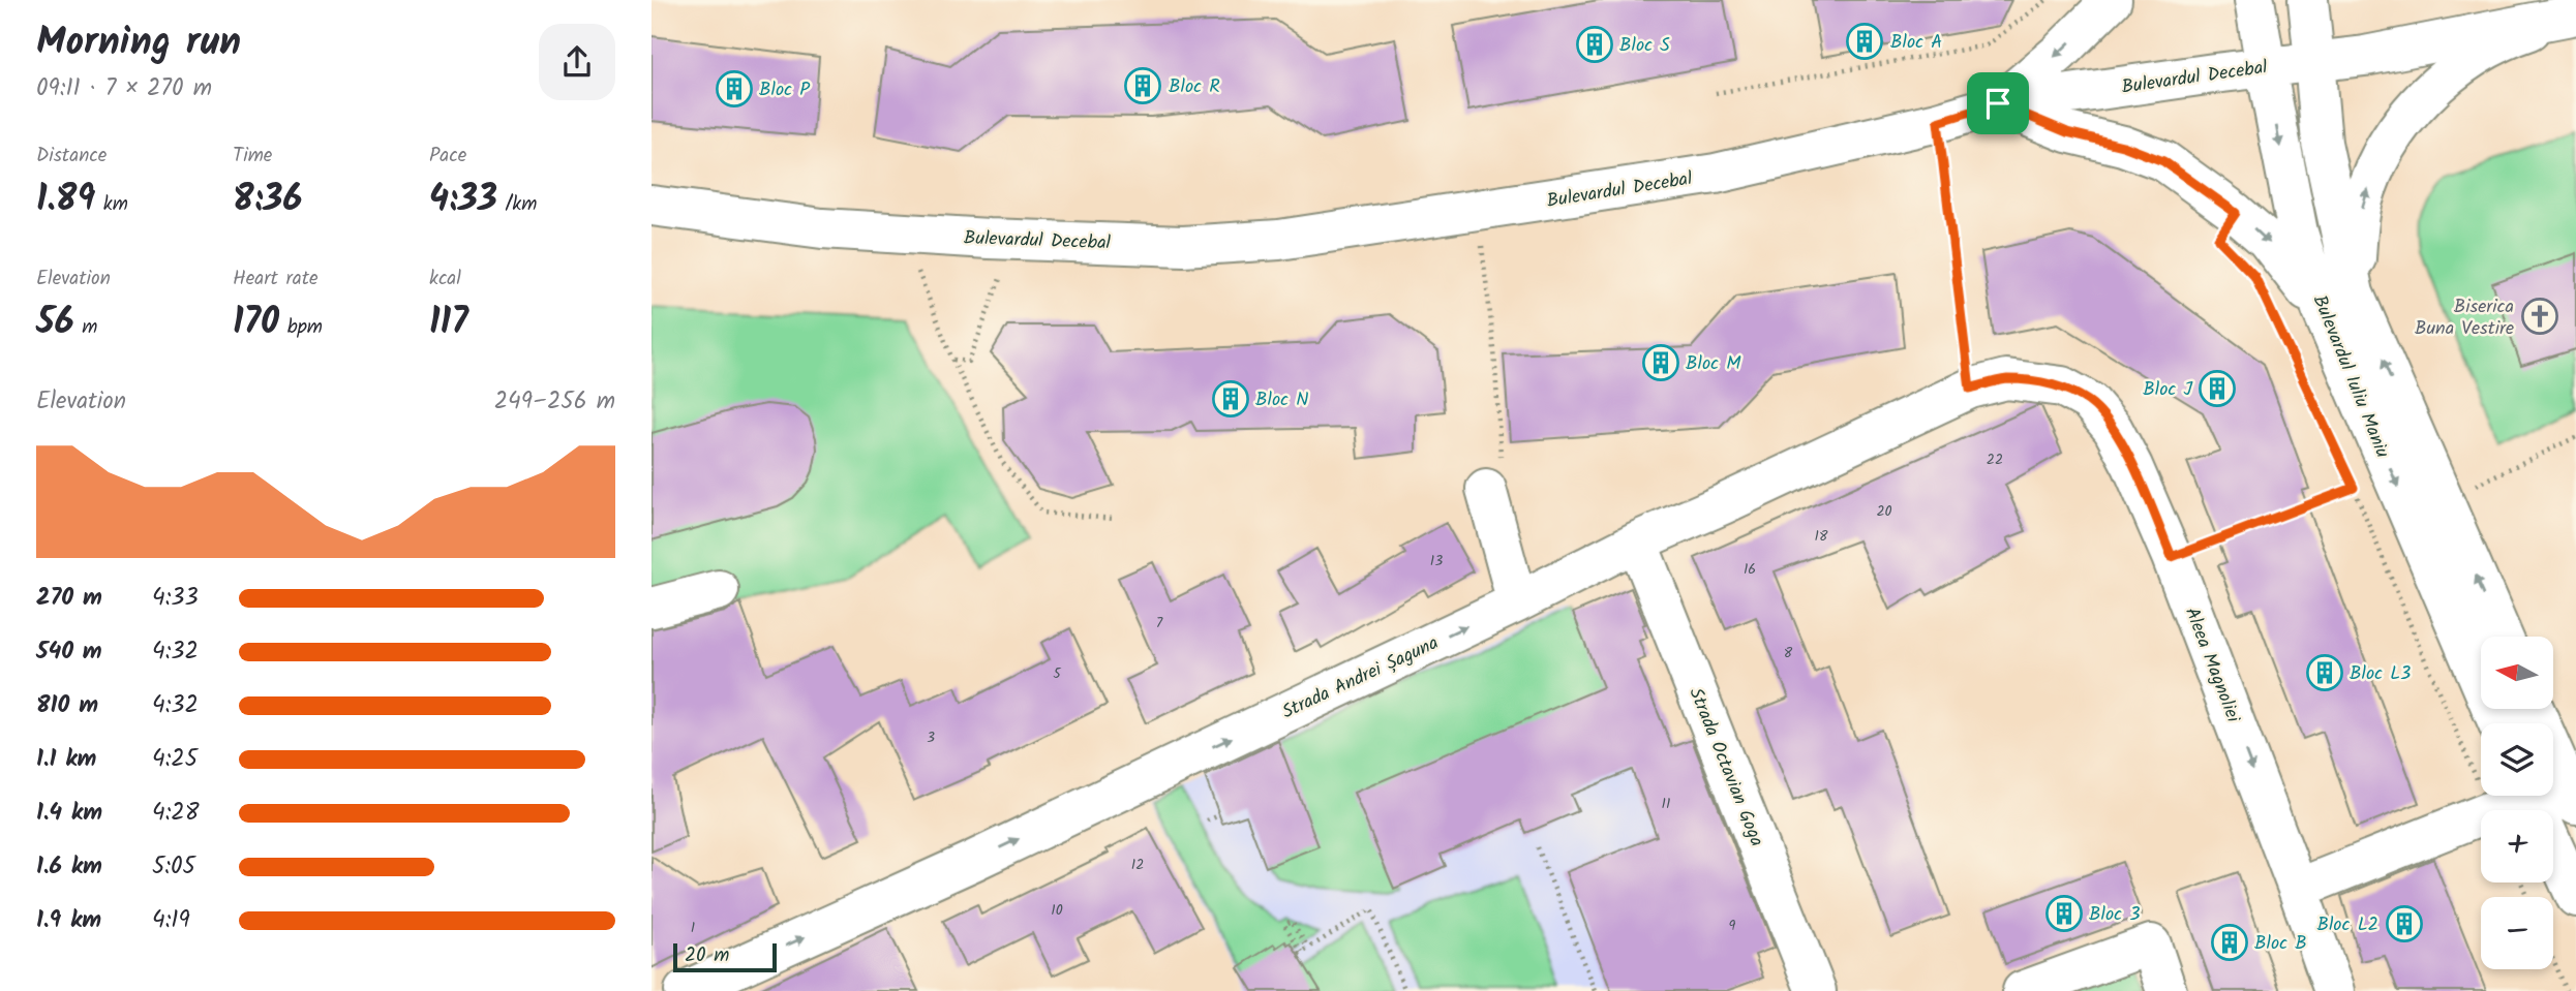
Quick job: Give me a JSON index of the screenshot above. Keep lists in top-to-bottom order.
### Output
{
  "streets": {
    "street": [
      "Bulevardul Decebal",
      "Bulevardul Iuliu Maniu",
      "Aleea Magnoliei",
      "Strada Andrei Șaguna",
      "Strada Octavian Goga"
    ]
  },
  "crossings": [
    ["Bulevardul Decebal", "Bulevardul Iuliu Maniu"],
    ["Aleea Magnoliei", "Strada Andrei Șaguna"],
    ["Strada Andrei Șaguna", "Strada Octavian Goga"]
  ],
  "one_way": ["Aleea Magnoliei", "Strada Andrei Șaguna"],
  "places": {
    "building": [
      "Bloc A",
      "Bloc S",
      "Bloc R",
      "Bloc P",
      "Bloc M",
      "Bloc J",
      "Bloc N",
      "Bloc L3",
      "Bloc 3",
      "Bloc L2",
      "Bloc B"
    ],
    "church": ["Biserica Buna Vestire"]
  },
  "house_numbers": [
    "22",
    "20",
    "18",
    "13",
    "16",
    "7",
    "8",
    "5",
    "3",
    "11",
    "12",
    "10",
    "9",
    "1"
  ],
  "scale_bar": "20 m",
  "north": "left",
  "page": {
    "heading": ["Morning run", "09:11 · 7 × 270 m"],
    "stats": [
      ["Distance", "1.89 km"],
      ["Time", "8:36"],
      ["Pace", "4:33 /km"],
      ["Elevation", "56 m"],
      ["Heart rate", "170 bpm"],
      ["kcal", "117"]
    ],
    "chart": ["Elevation", "249–256 m"],
    "list": [
      {
        "name": "270 m",
        "note": "4:33"
      },
      {
        "name": "540 m",
        "note": "4:32"
      },
      {
        "name": "810 m",
        "note": "4:32"
      },
      {
        "name": "1.1 km",
        "note": "4:25"
      },
      {
        "name": "1.4 km",
        "note": "4:28"
      },
      {
        "name": "1.6 km",
        "note": "5:05"
      },
      {
        "name": "1.9 km",
        "note": "4:19"
      }
    ],
    "map_buttons": ["+", "−"],
    "scale": "20 m"
  }
}
